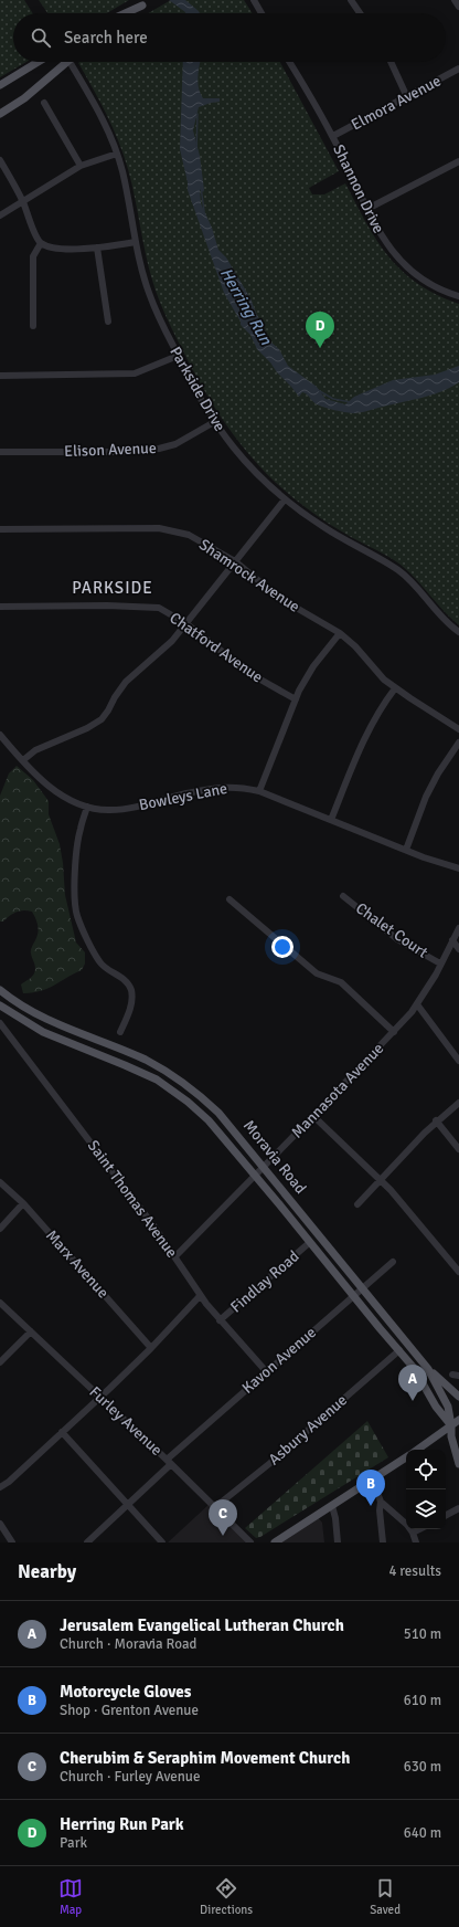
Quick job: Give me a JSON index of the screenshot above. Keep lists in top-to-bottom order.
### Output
{
  "streets": {
    "main road": ["Moravia Road"],
    "street": [
      "Elmora Avenue",
      "Shannon Drive",
      "Parkside Drive",
      "Elison Avenue",
      "Shamrock Avenue",
      "Chatford Avenue",
      "Bowleys Lane",
      "Chalet Court",
      "Mannasota Avenue",
      "Saint Thomas Avenue",
      "Marx Avenue",
      "Findlay Road",
      "Kavon Avenue",
      "Furley Avenue",
      "Asbury Avenue"
    ]
  },
  "crossings": [
    ["Elmora Avenue", "Shannon Drive"],
    ["Parkside Drive", "Elison Avenue"],
    ["Chalet Court", "Mannasota Avenue"],
    ["Mannasota Avenue", "Moravia Road"],
    ["Mannasota Avenue", "Saint Thomas Avenue"],
    ["Moravia Road", "Findlay Road"],
    ["Moravia Road", "Kavon Avenue"],
    ["Moravia Road", "Asbury Avenue"],
    ["Saint Thomas Avenue", "Findlay Road"],
    ["Saint Thomas Avenue", "Kavon Avenue"],
    ["Kavon Avenue", "Furley Avenue"],
    ["Furley Avenue", "Asbury Avenue"]
  ],
  "districts": ["PARKSIDE"],
  "water": ["Herring Run"],
  "page": {
    "search": "Search here",
    "pins": [
      "D",
      "A",
      "B",
      "C"
    ],
    "heading": ["Nearby", "4 results"],
    "list": [
      {
        "mark": "A",
        "name": "Jerusalem Evangelical Lutheran Church",
        "note": "Church · Moravia Road",
        "value": "510 m"
      },
      {
        "mark": "B",
        "name": "Motorcycle Gloves",
        "note": "Shop · Grenton Avenue",
        "value": "610 m"
      },
      {
        "mark": "C",
        "name": "Cherubim & Seraphim Movement Church",
        "note": "Church · Furley Avenue",
        "value": "630 m"
      },
      {
        "mark": "D",
        "name": "Herring Run Park",
        "note": "Park",
        "value": "640 m"
      }
    ],
    "nav": ["Map", "Directions", "Saved"]
  }
}
